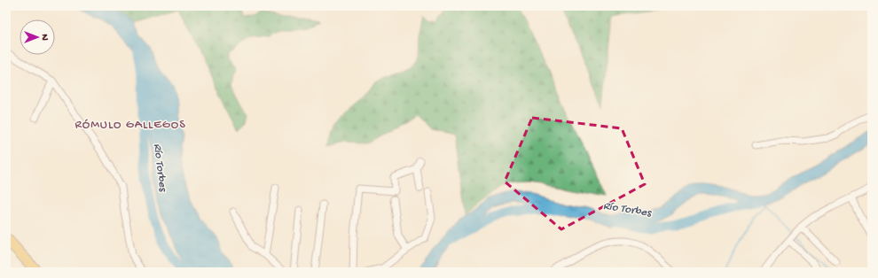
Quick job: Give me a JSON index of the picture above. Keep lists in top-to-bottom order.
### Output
{
  "districts": ["RÓMULO GALLEGOS"],
  "water": ["Río Torbes"],
  "north": "right"
}
